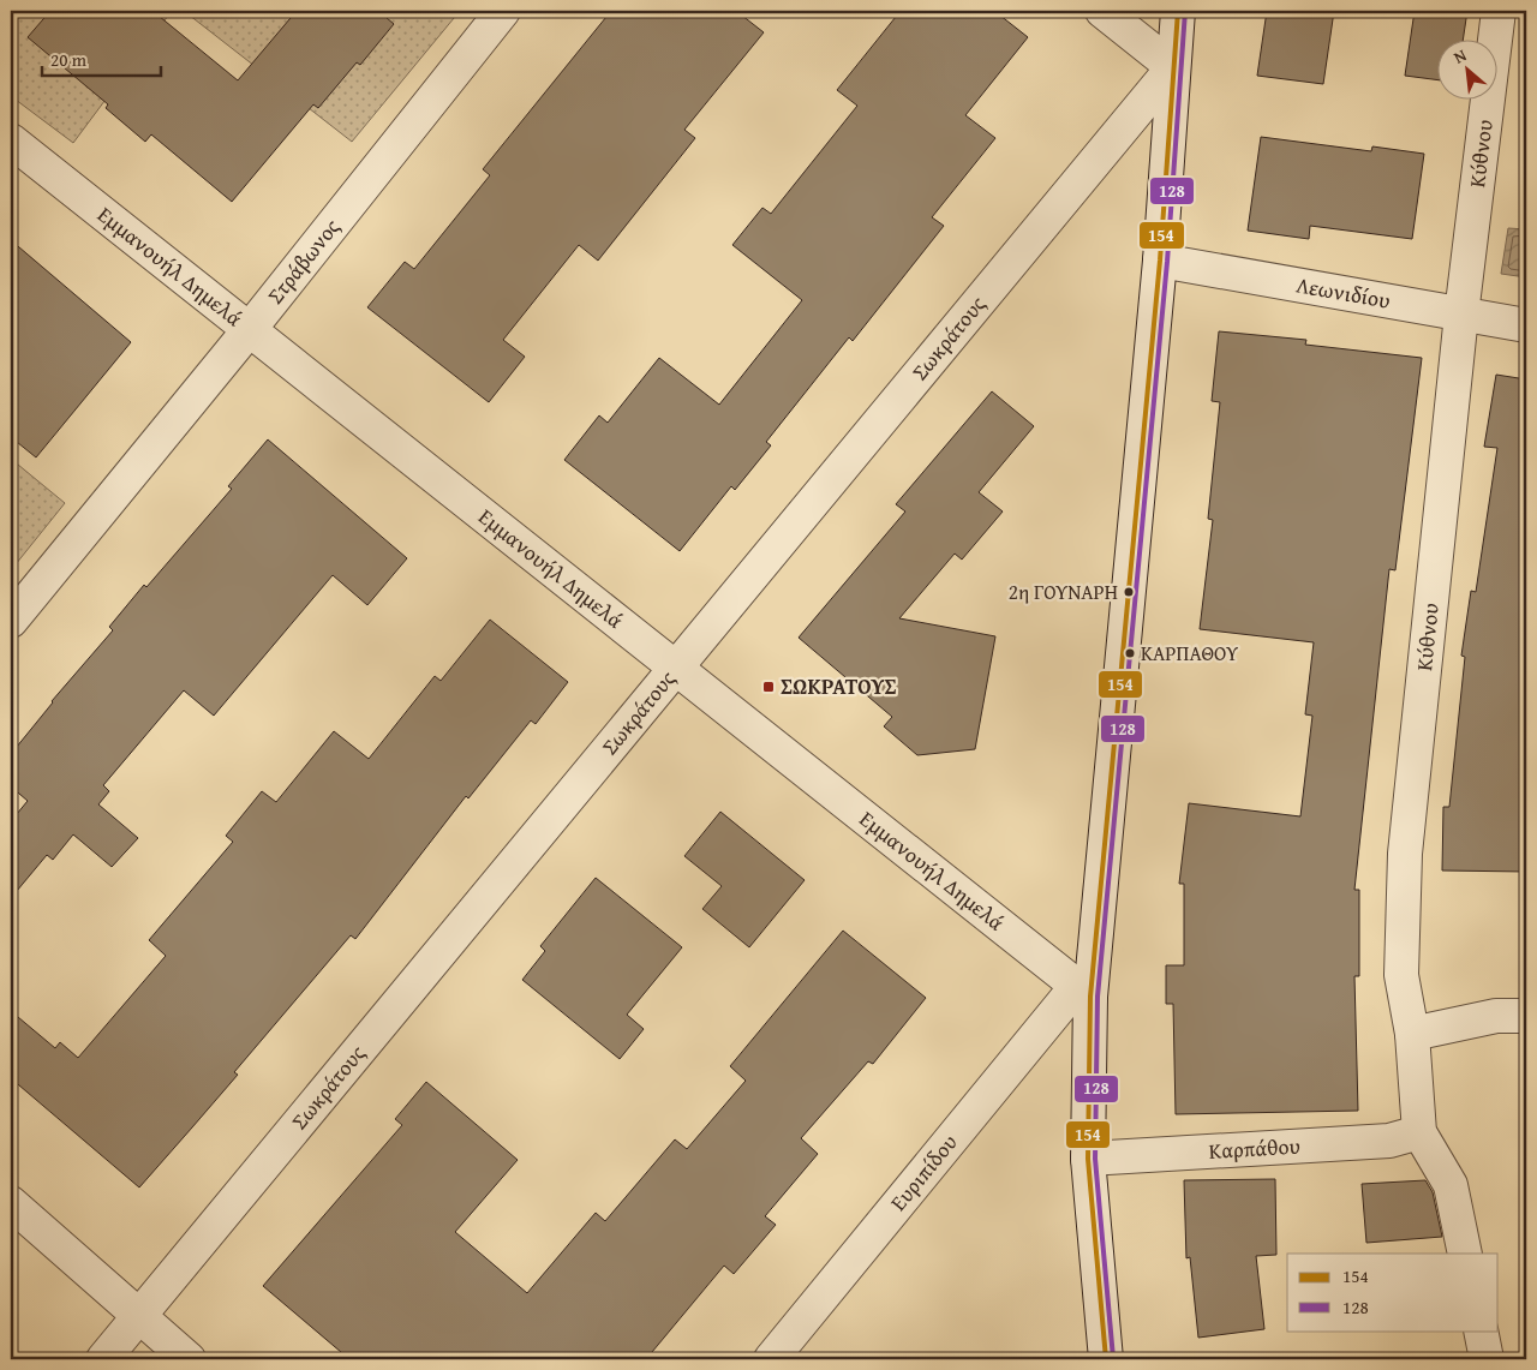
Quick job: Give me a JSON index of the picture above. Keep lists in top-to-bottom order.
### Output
{
  "streets": {
    "street": [
      "Κύθνου",
      "Στράβωνος",
      "Εμμανουήλ Δημελά",
      "Λεωνιδίου",
      "Σωκράτους",
      "Καρπάθου",
      "Ευριπίδου"
    ]
  },
  "crossings": [
    ["Κύθνου", "Λεωνιδίου"],
    ["Κύθνου", "Καρπάθου"],
    ["Στράβωνος", "Εμμανουήλ Δημελά"],
    ["Εμμανουήλ Δημελά", "Σωκράτους"],
    ["Εμμανουήλ Δημελά", "Ευριπίδου"]
  ],
  "places": {
    "other": ["2η ΓΟΥΝΑΡΗ", "ΚΑΡΠΑΘΟΥ"],
    "transit": ["ΣΩΚΡΑΤΟΥΣ"]
  },
  "lines": ["transit line 154", "transit line 128"],
  "legend": ["154", "128"],
  "scale_bar": "20 m",
  "north": "top left"
}
